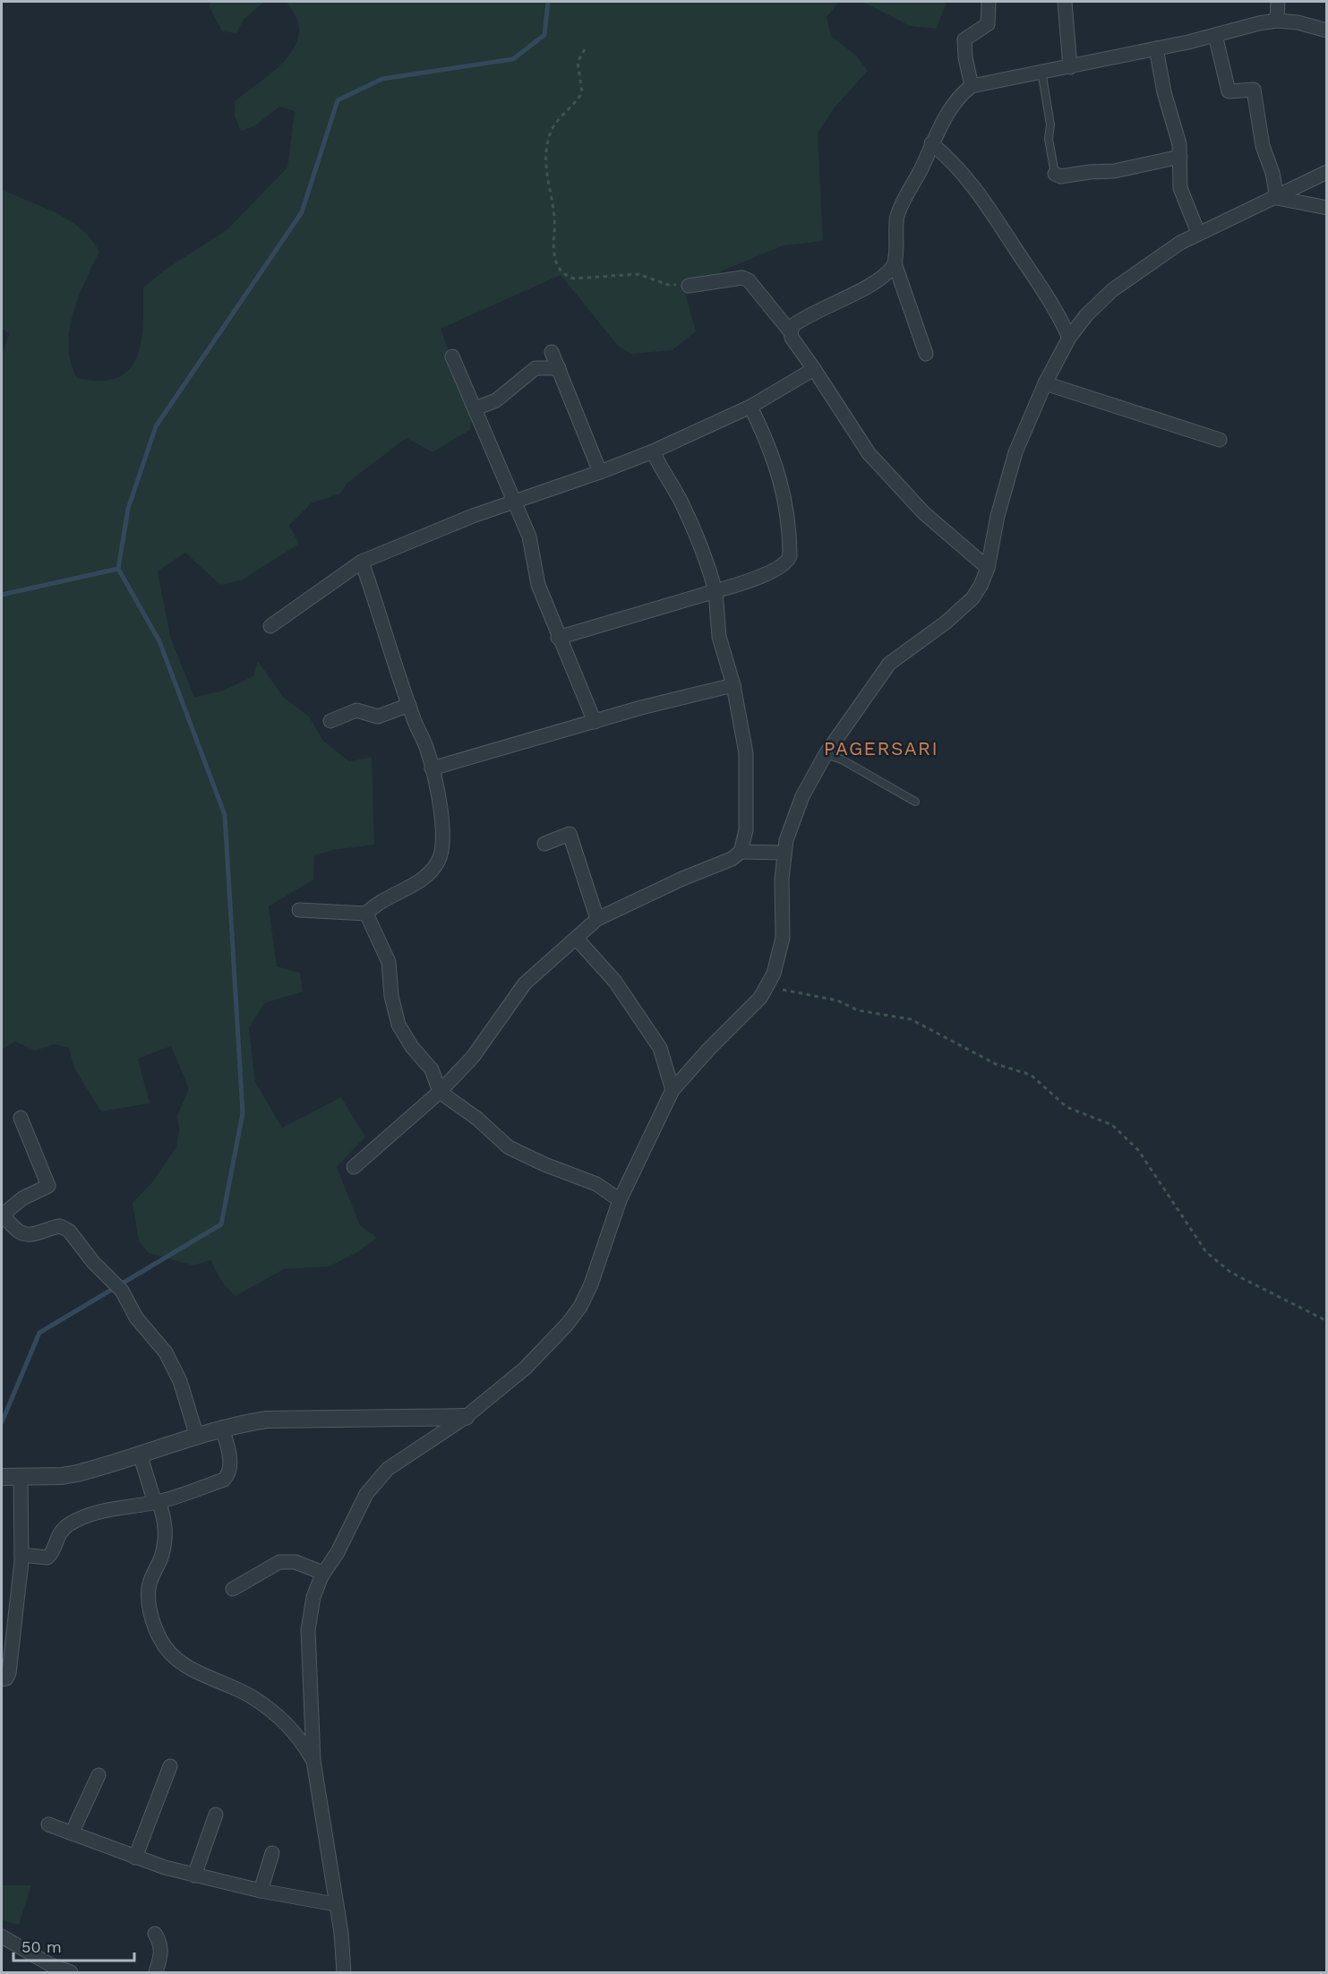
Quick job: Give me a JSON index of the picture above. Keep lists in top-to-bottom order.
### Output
{
  "districts": ["PAGERSARI"],
  "scale_bar": "50 m"
}
